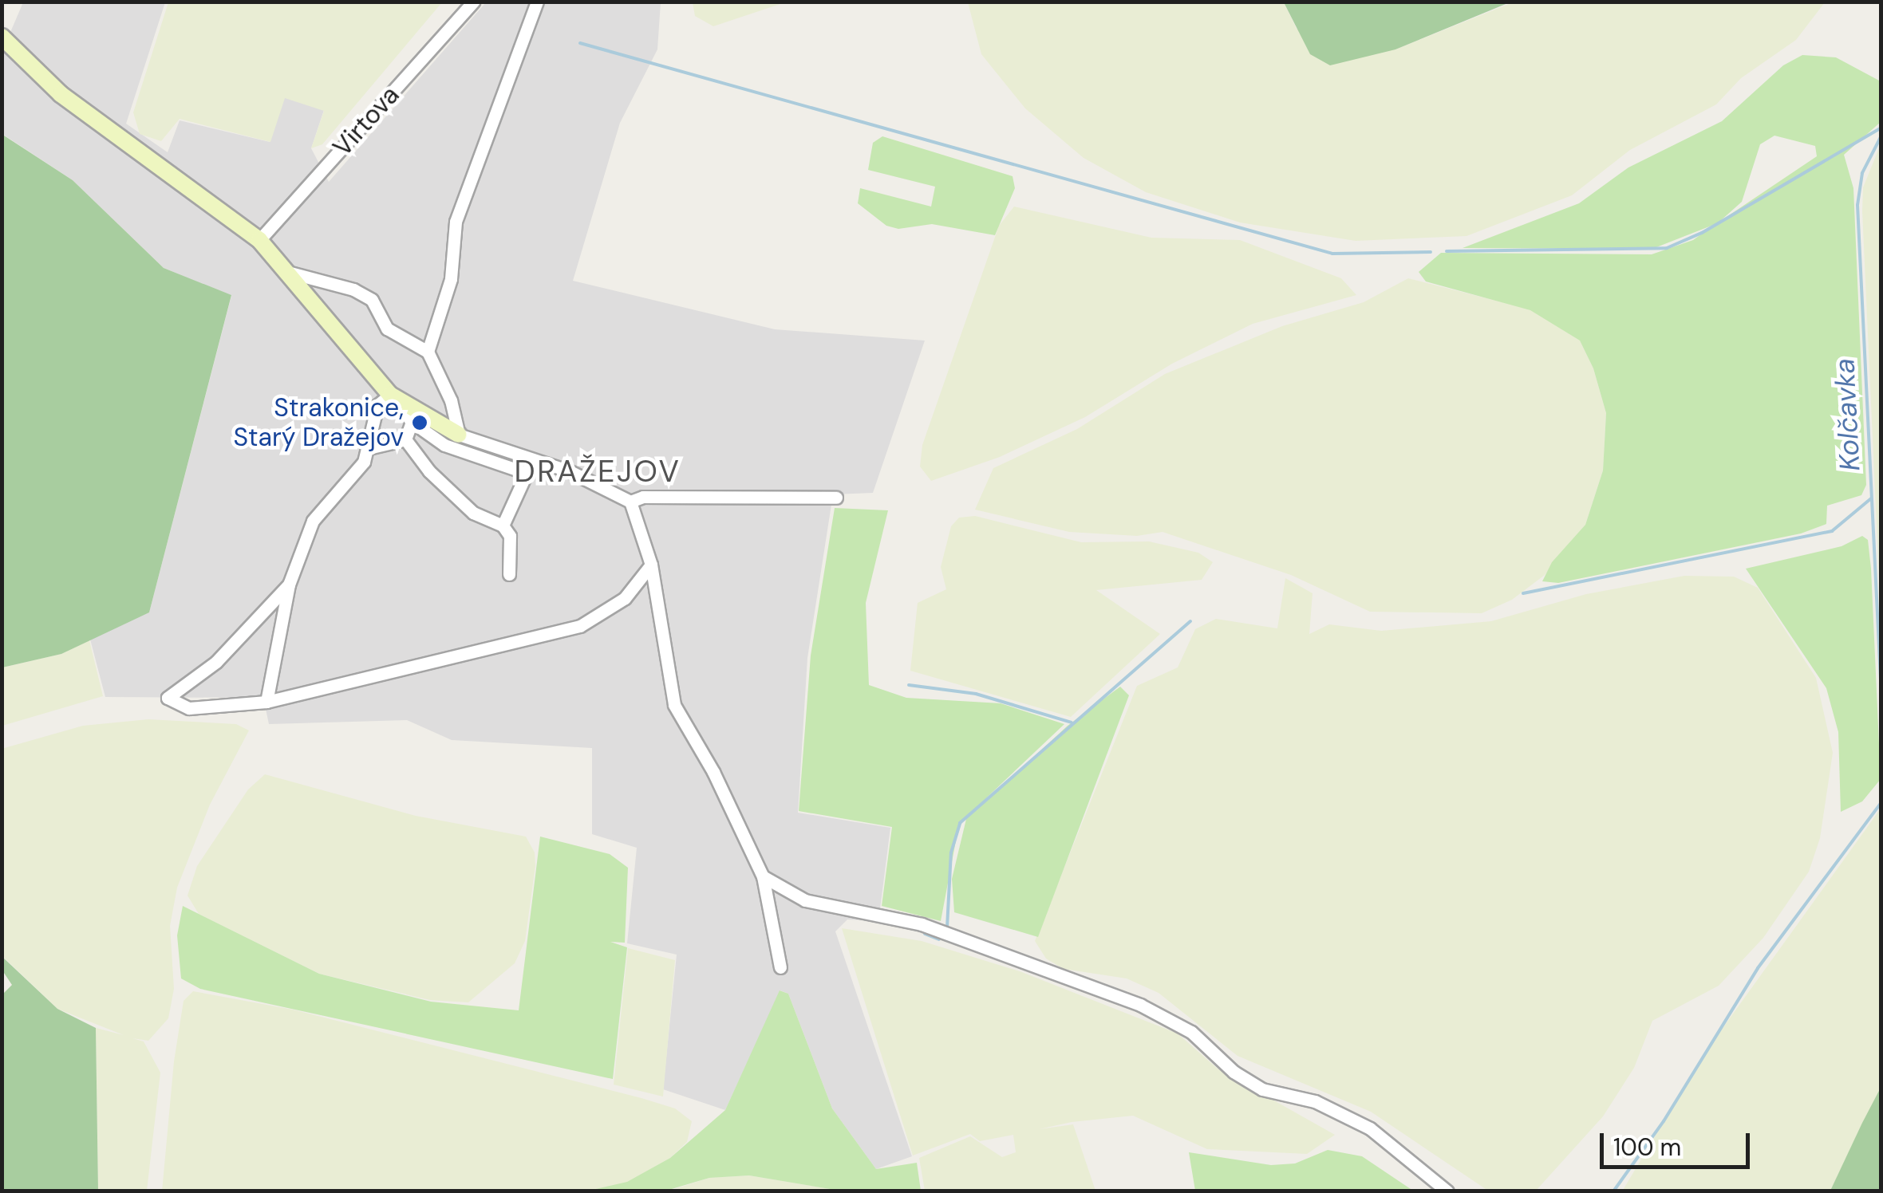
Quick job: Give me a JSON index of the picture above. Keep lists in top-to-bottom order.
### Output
{
  "streets": {
    "street": ["Virtova"]
  },
  "districts": ["DRAŽEJOV"],
  "water": ["Kolčavka"],
  "places": ["Strakonice, Starý Dražejov"],
  "scale_bar": "100 m"
}
